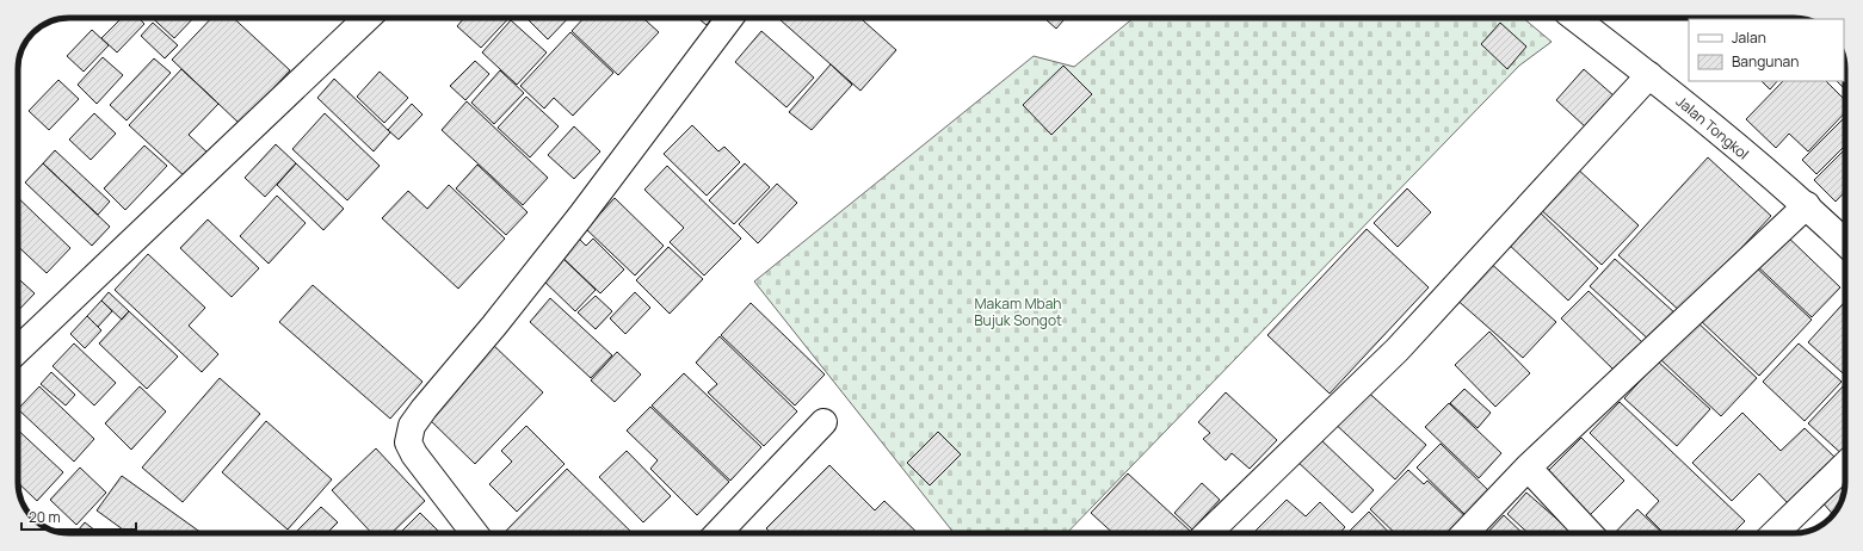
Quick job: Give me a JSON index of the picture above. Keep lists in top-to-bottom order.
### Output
{
  "streets": {
    "main road": ["Jalan Tongkol"]
  },
  "parks": ["Makam Mbah Bujuk Songot"],
  "legend": ["Jalan", "Bangunan"],
  "scale_bar": "20 m"
}
